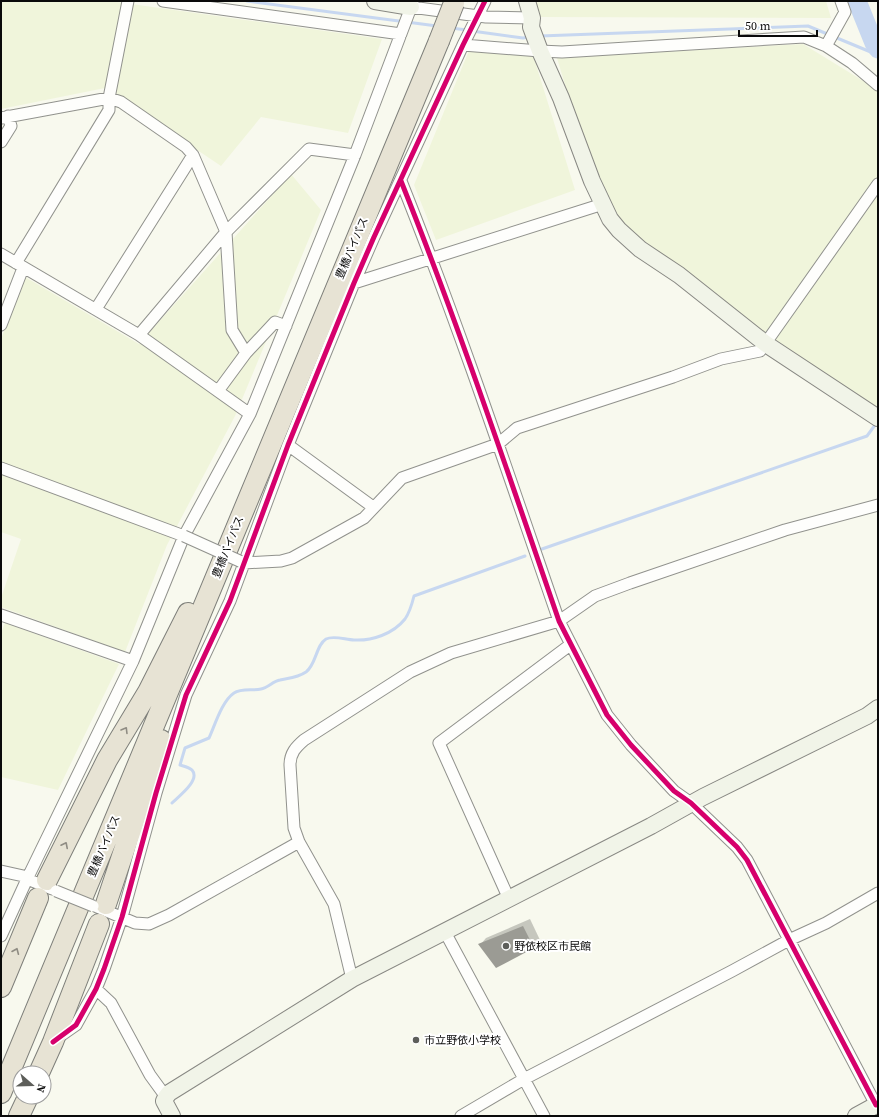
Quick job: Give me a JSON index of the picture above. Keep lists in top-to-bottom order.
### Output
{
  "streets": {
    "highway": ["豊橋バイパス"]
  },
  "places": ["野依校区市民館", "市立野依小学校"],
  "scale_bar": "50 m",
  "north": "right"
}
